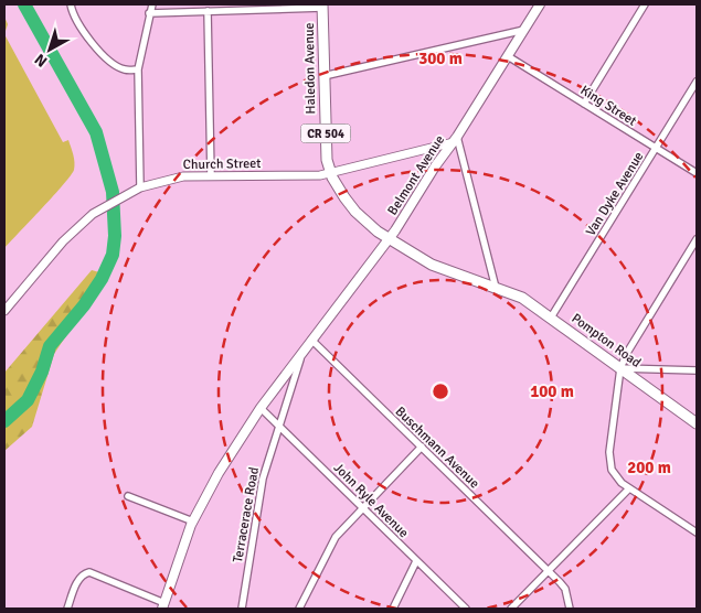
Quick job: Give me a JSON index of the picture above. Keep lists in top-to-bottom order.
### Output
{
  "streets": {
    "main road": [
      "Haledon Avenue",
      "CR 504",
      "Belmont Avenue",
      "Pompton Road"
    ],
    "street": [
      "King Street",
      "Church Street",
      "Van Dyke Avenue",
      "Buschmann Avenue",
      "John Ryle Avenue",
      "Terracerace Road"
    ]
  },
  "crossings": [
    ["Haledon Avenue", "CR 504"],
    ["Haledon Avenue", "Church Street"],
    ["Haledon Avenue", "Belmont Avenue"],
    ["King Street", "Belmont Avenue"],
    ["King Street", "Van Dyke Avenue"],
    ["CR 504", "Belmont Avenue"],
    ["CR 504", "Pompton Road"],
    ["Church Street", "Belmont Avenue"],
    ["Belmont Avenue", "Buschmann Avenue"],
    ["Belmont Avenue", "John Ryle Avenue"],
    ["Belmont Avenue", "Terracerace Road"],
    ["Van Dyke Avenue", "Pompton Road"],
    ["John Ryle Avenue", "Terracerace Road"]
  ],
  "north": "bottom left",
  "rings": ["300 m", "100 m", "200 m"]
}
